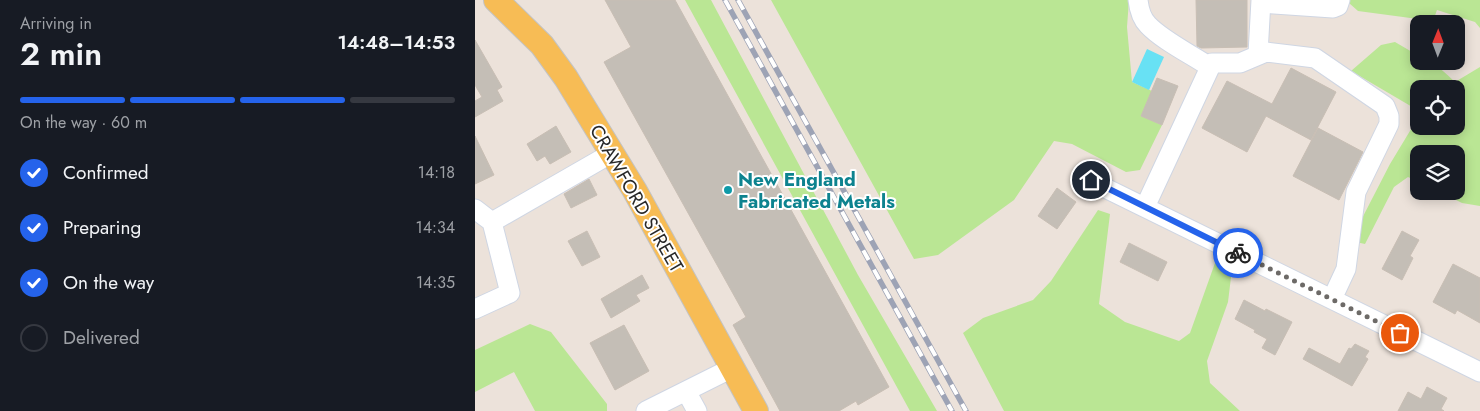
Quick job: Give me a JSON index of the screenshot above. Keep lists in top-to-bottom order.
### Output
{
  "streets": {
    "main road": ["CRAWFORD STREET"]
  },
  "places": ["New England Fabricated Metals"],
  "north": "top",
  "page": {
    "heading": ["2 min", "Arriving in", "14:48–14:53"],
    "bar": "On the way · 60 m",
    "list": [
      ["Confirmed", "14:18"],
      ["Preparing", "14:34"],
      ["On the way", "14:35"],
      "Delivered"
    ]
  }
}
